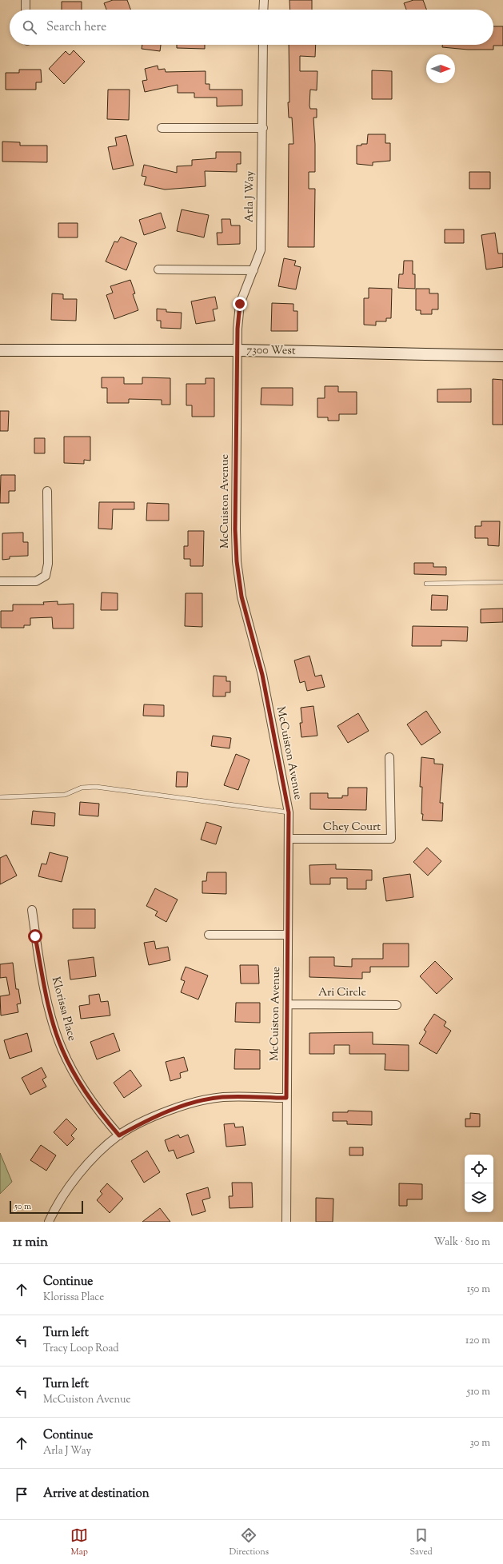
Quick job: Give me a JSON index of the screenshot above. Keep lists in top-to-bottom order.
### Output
{
  "streets": {
    "street": [
      "Arla J Way",
      "7300 West",
      "McCuiston Avenue",
      "Chey Court",
      "Ari Circle",
      "Klorissa Place"
    ]
  },
  "crossings": [
    ["Arla J Way", "7300 West"],
    ["Arla J Way", "McCuiston Avenue"],
    ["7300 West", "McCuiston Avenue"],
    ["McCuiston Avenue", "Chey Court"],
    ["McCuiston Avenue", "Ari Circle"]
  ],
  "scale_bar": "50 m",
  "north": "right",
  "page": {
    "search": "Search here",
    "scale": "50 m",
    "heading": ["11 min", "Walk · 810 m"],
    "list": [
      ["Continue", "Klorissa Place", "150 m"],
      ["Turn left", "Tracy Loop Road", "120 m"],
      ["Turn left", "McCuiston Avenue", "510 m"],
      ["Continue", "Arla J Way", "30 m"],
      "Arrive at destination"
    ],
    "nav": ["Map", "Directions", "Saved"]
  }
}
